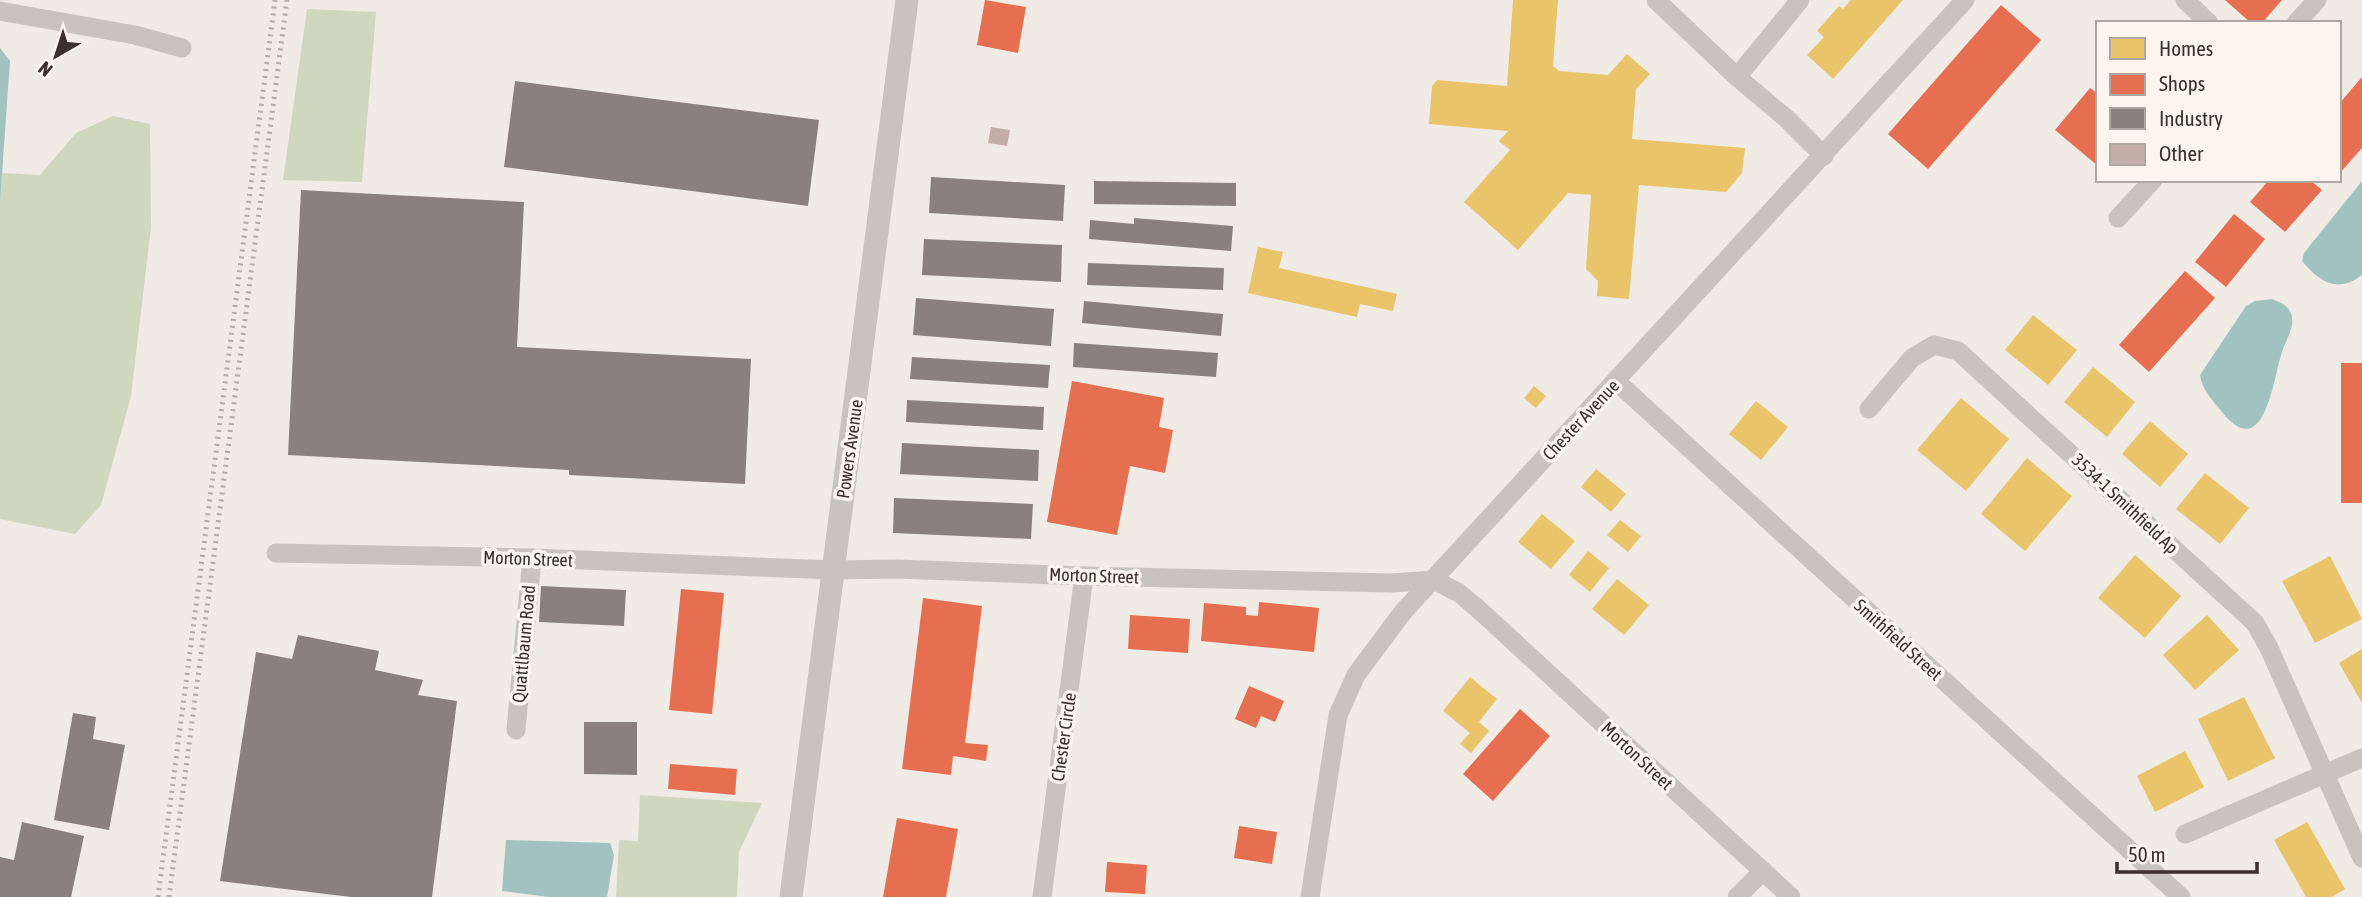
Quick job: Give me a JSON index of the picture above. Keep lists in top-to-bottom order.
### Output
{
  "streets": {
    "street": [
      "Chester Avenue",
      "Powers Avenue",
      "3534-1 Smithfield Ap",
      "Morton Street",
      "Smithfield Street",
      "Quattlbaum Road",
      "Chester Circle"
    ]
  },
  "crossings": [
    ["Chester Avenue", "Morton Street"],
    ["Chester Avenue", "Smithfield Street"],
    ["Powers Avenue", "Morton Street"],
    ["Morton Street", "Quattlbaum Road"],
    ["Morton Street", "Chester Circle"]
  ],
  "legend": [
    "Homes",
    "Shops",
    "Industry",
    "Other"
  ],
  "scale_bar": "50 m",
  "north": "bottom left"
}
